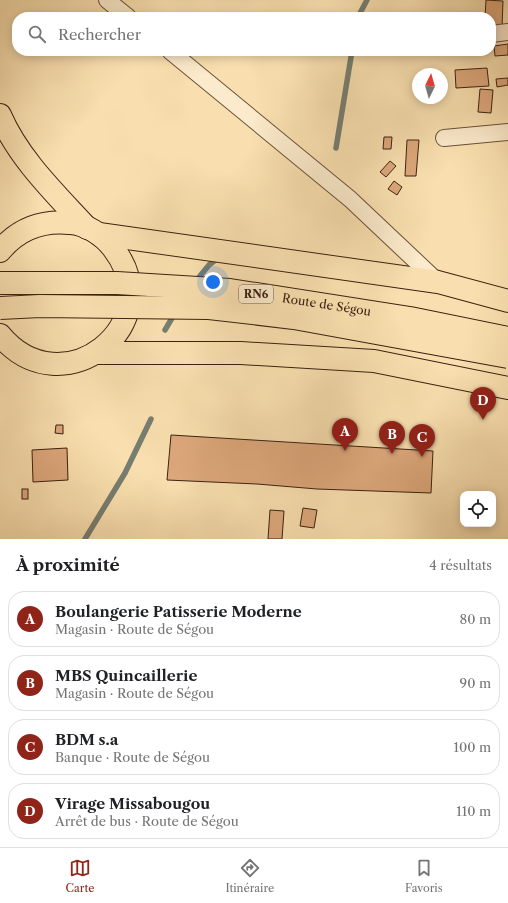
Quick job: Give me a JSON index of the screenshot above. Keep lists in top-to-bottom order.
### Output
{
  "streets": {
    "main road": ["RN6", "Route de Ségou"]
  },
  "north": "top",
  "page": {
    "search": "Rechercher",
    "pins": [
      "D",
      "A",
      "B",
      "C"
    ],
    "heading": ["À proximité", "4 résultats"],
    "list": [
      {
        "mark": "A",
        "name": "Boulangerie Patisserie Moderne",
        "note": "Magasin · Route de Ségou",
        "value": "80 m"
      },
      {
        "mark": "B",
        "name": "MBS Quincaillerie",
        "note": "Magasin · Route de Ségou",
        "value": "90 m"
      },
      {
        "mark": "C",
        "name": "BDM s.a",
        "note": "Banque · Route de Ségou",
        "value": "100 m"
      },
      {
        "mark": "D",
        "name": "Virage Missabougou",
        "note": "Arrêt de bus · Route de Ségou",
        "value": "110 m"
      }
    ],
    "nav": ["Carte", "Itinéraire", "Favoris"]
  }
}
